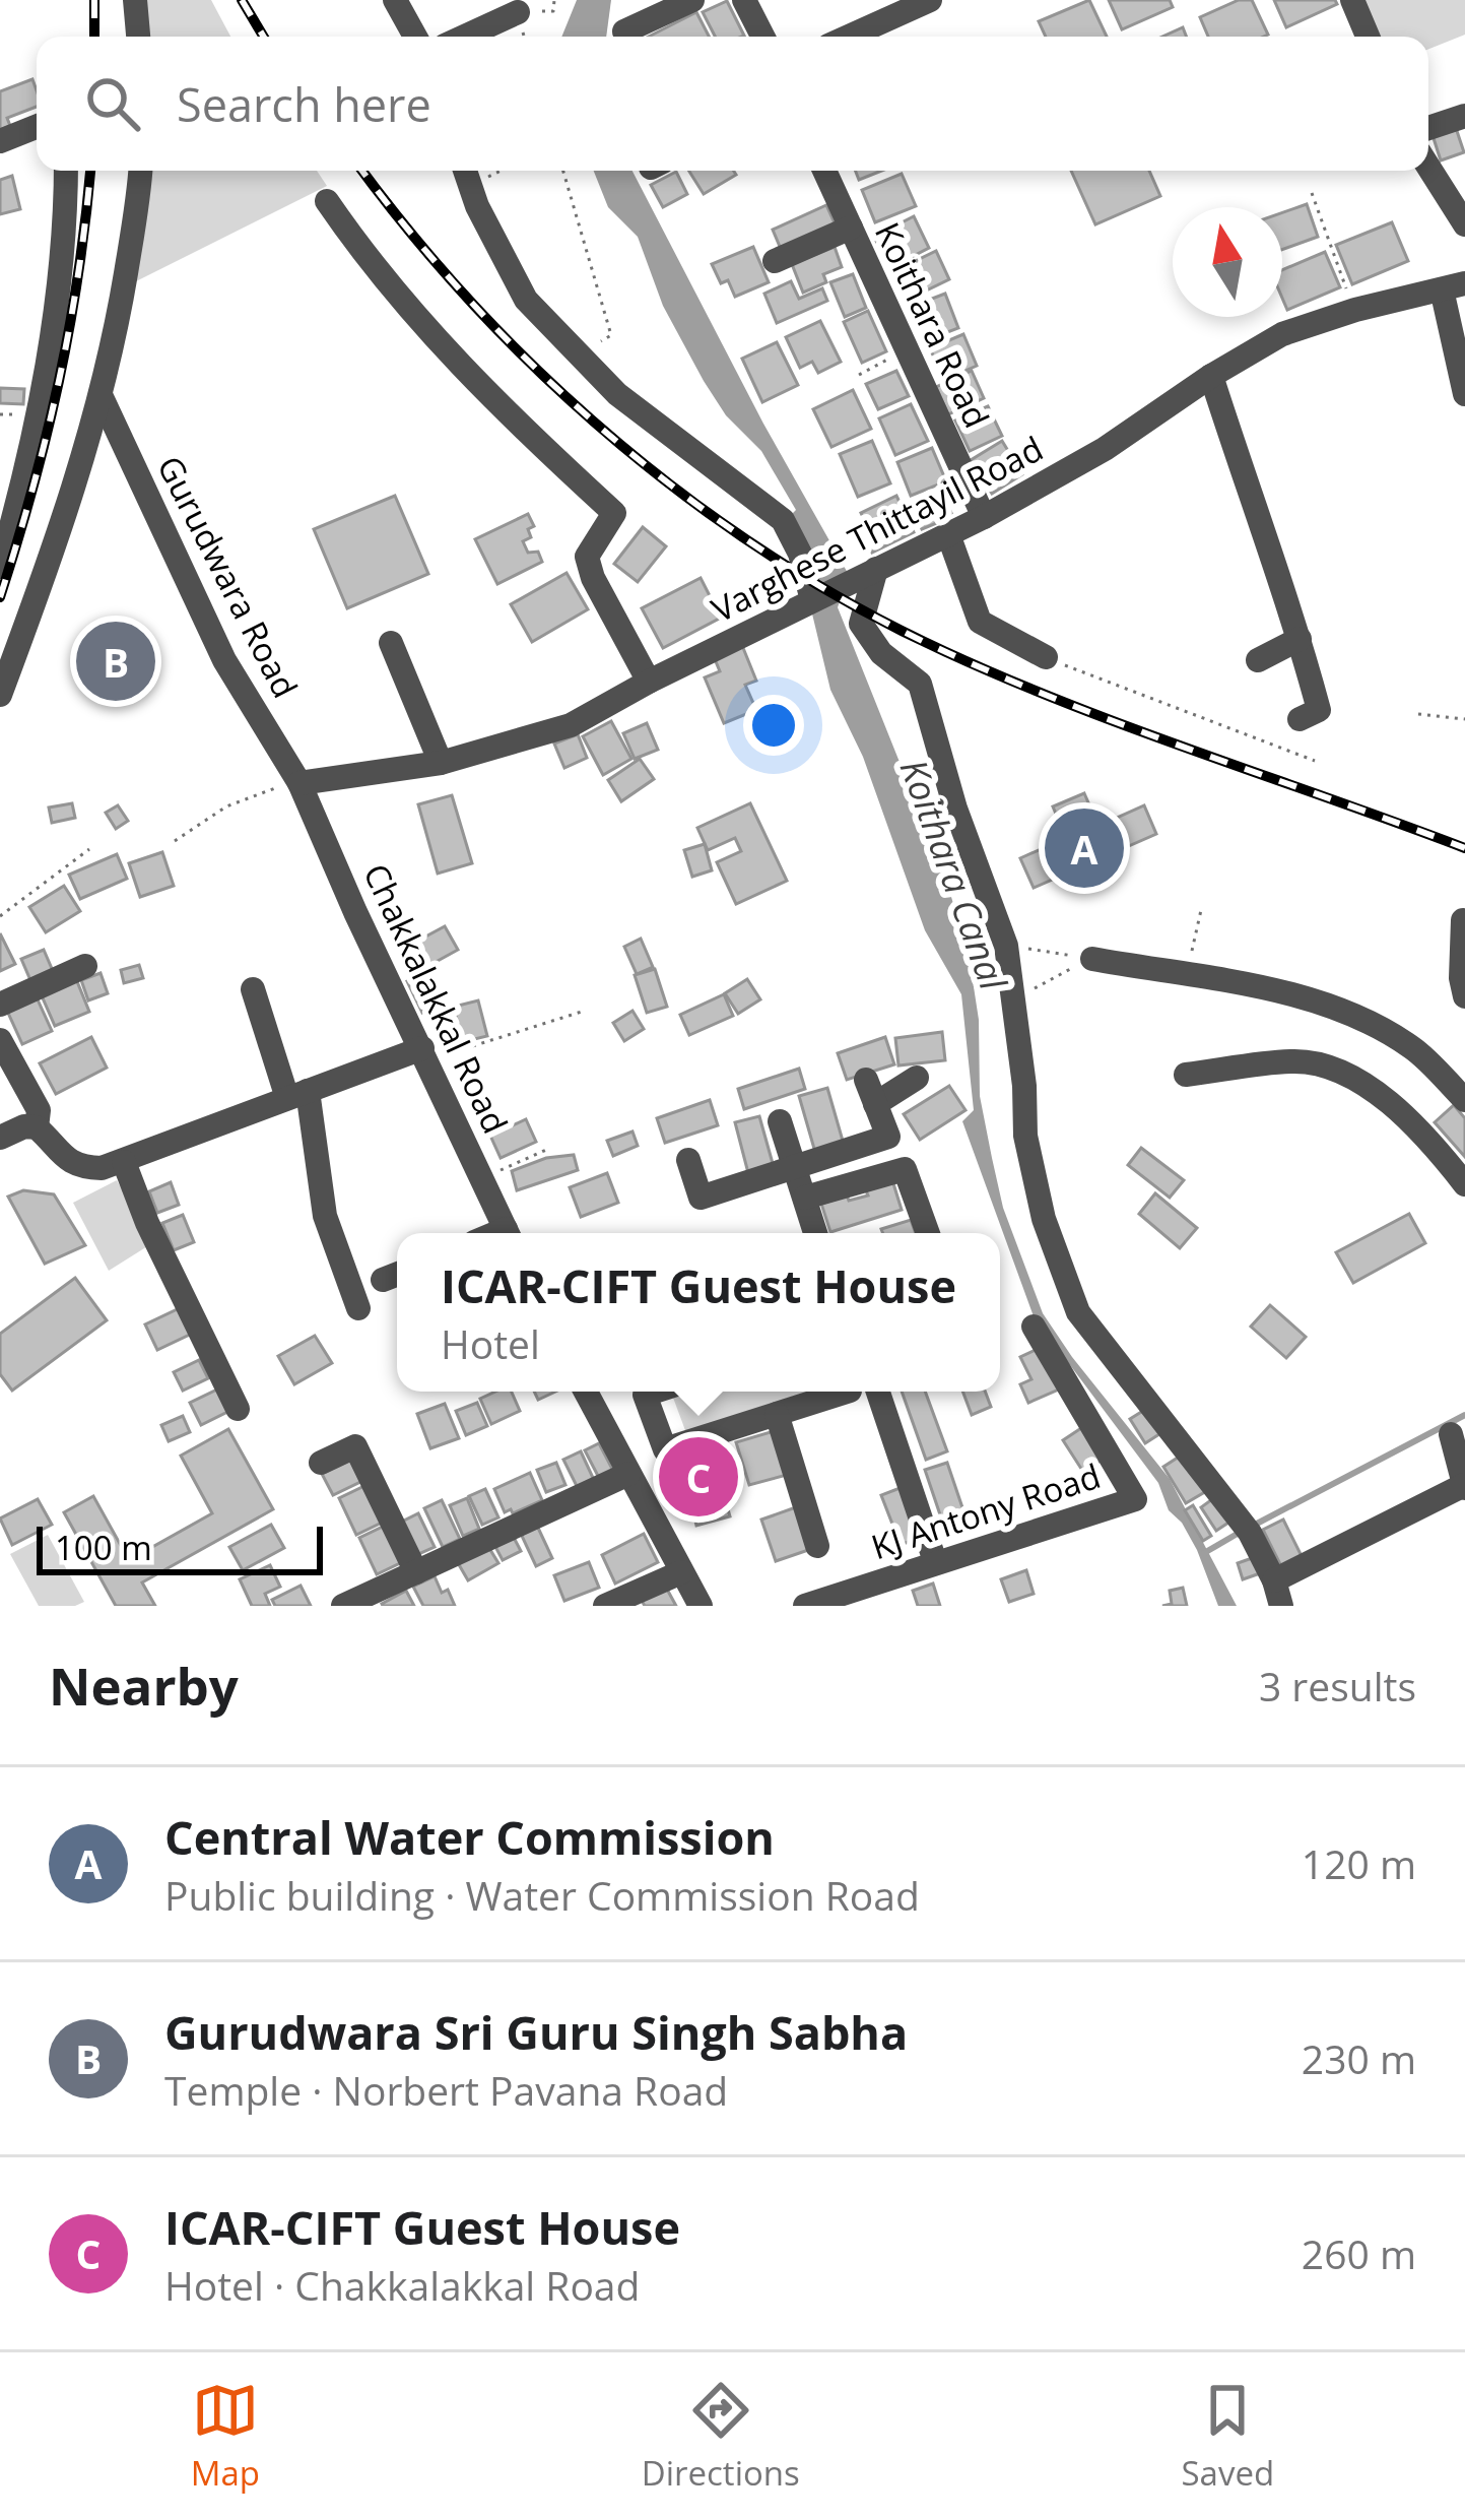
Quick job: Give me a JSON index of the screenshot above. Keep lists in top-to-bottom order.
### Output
{
  "streets": {
    "street": [
      "Koithara Road",
      "Varghese Thittayil Road",
      "Gurudwara Road",
      "Chakkalakkal Road",
      "KJ Antony Road"
    ]
  },
  "crossings": [
    ["Koithara Road", "Varghese Thittayil Road"],
    ["Varghese Thittayil Road", "Gurudwara Road"],
    ["Varghese Thittayil Road", "Chakkalakkal Road"],
    ["Gurudwara Road", "Chakkalakkal Road"]
  ],
  "water": ["Koithara Canal"],
  "scale_bar": "100 m",
  "north": "top",
  "page": {
    "search": "Search here",
    "pins": ["B", "A", "C"],
    "popup": ["ICAR-CIFT Guest House", "Hotel"],
    "scale": "100 m",
    "heading": ["Nearby", "3 results"],
    "list": [
      {
        "mark": "A",
        "name": "Central Water Commission",
        "note": "Public building · Water Commission Road",
        "value": "120 m"
      },
      {
        "mark": "B",
        "name": "Gurudwara Sri Guru Singh Sabha",
        "note": "Temple · Norbert Pavana Road",
        "value": "230 m"
      },
      {
        "mark": "C",
        "name": "ICAR-CIFT Guest House",
        "note": "Hotel · Chakkalakkal Road",
        "value": "260 m"
      }
    ],
    "nav": ["Map", "Directions", "Saved"]
  }
}
